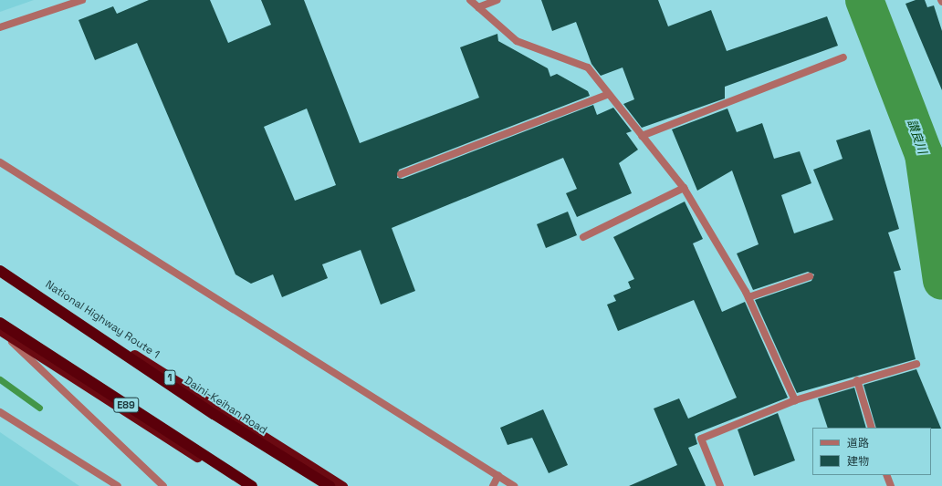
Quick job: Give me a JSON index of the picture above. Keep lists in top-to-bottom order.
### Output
{
  "streets": {
    "highway": [
      "National Highway Route 1",
      "1",
      "E89",
      "Daini-Keihan Road"
    ]
  },
  "water": ["讃良川"],
  "legend": ["道路", "建物"]
}
